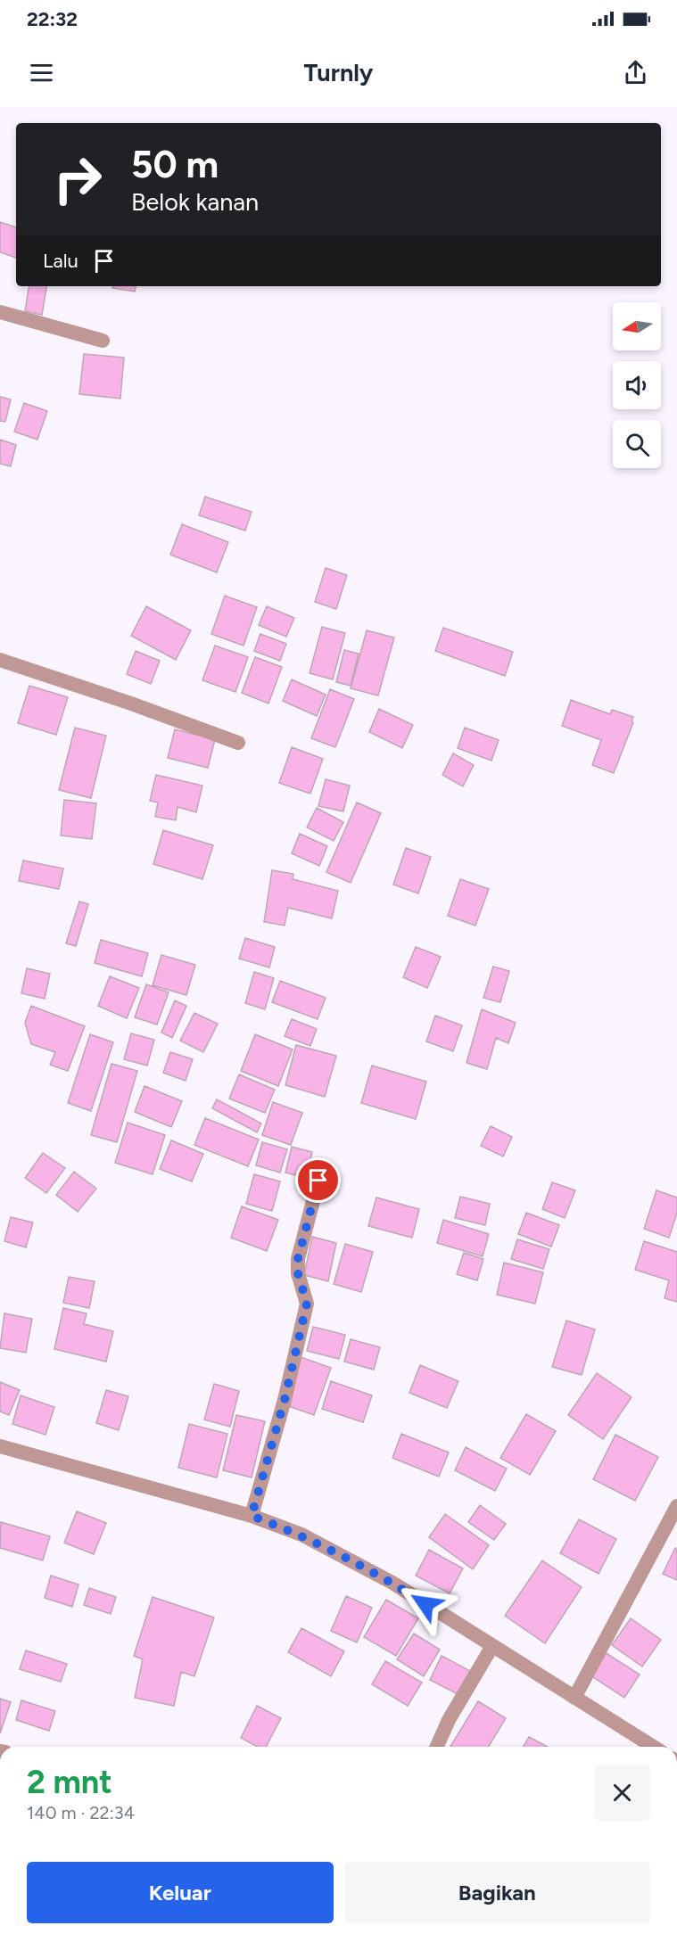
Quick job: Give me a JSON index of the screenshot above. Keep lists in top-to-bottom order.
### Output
{
  "north": "left",
  "page": {
    "status": "22:32",
    "header": "Turnly",
    "turn": ["50 m", "Belok kanan"],
    "then": "Lalu",
    "heading": ["2 mnt", "140 m · 22:34"],
    "buttons": ["Keluar", "Bagikan"]
  }
}
